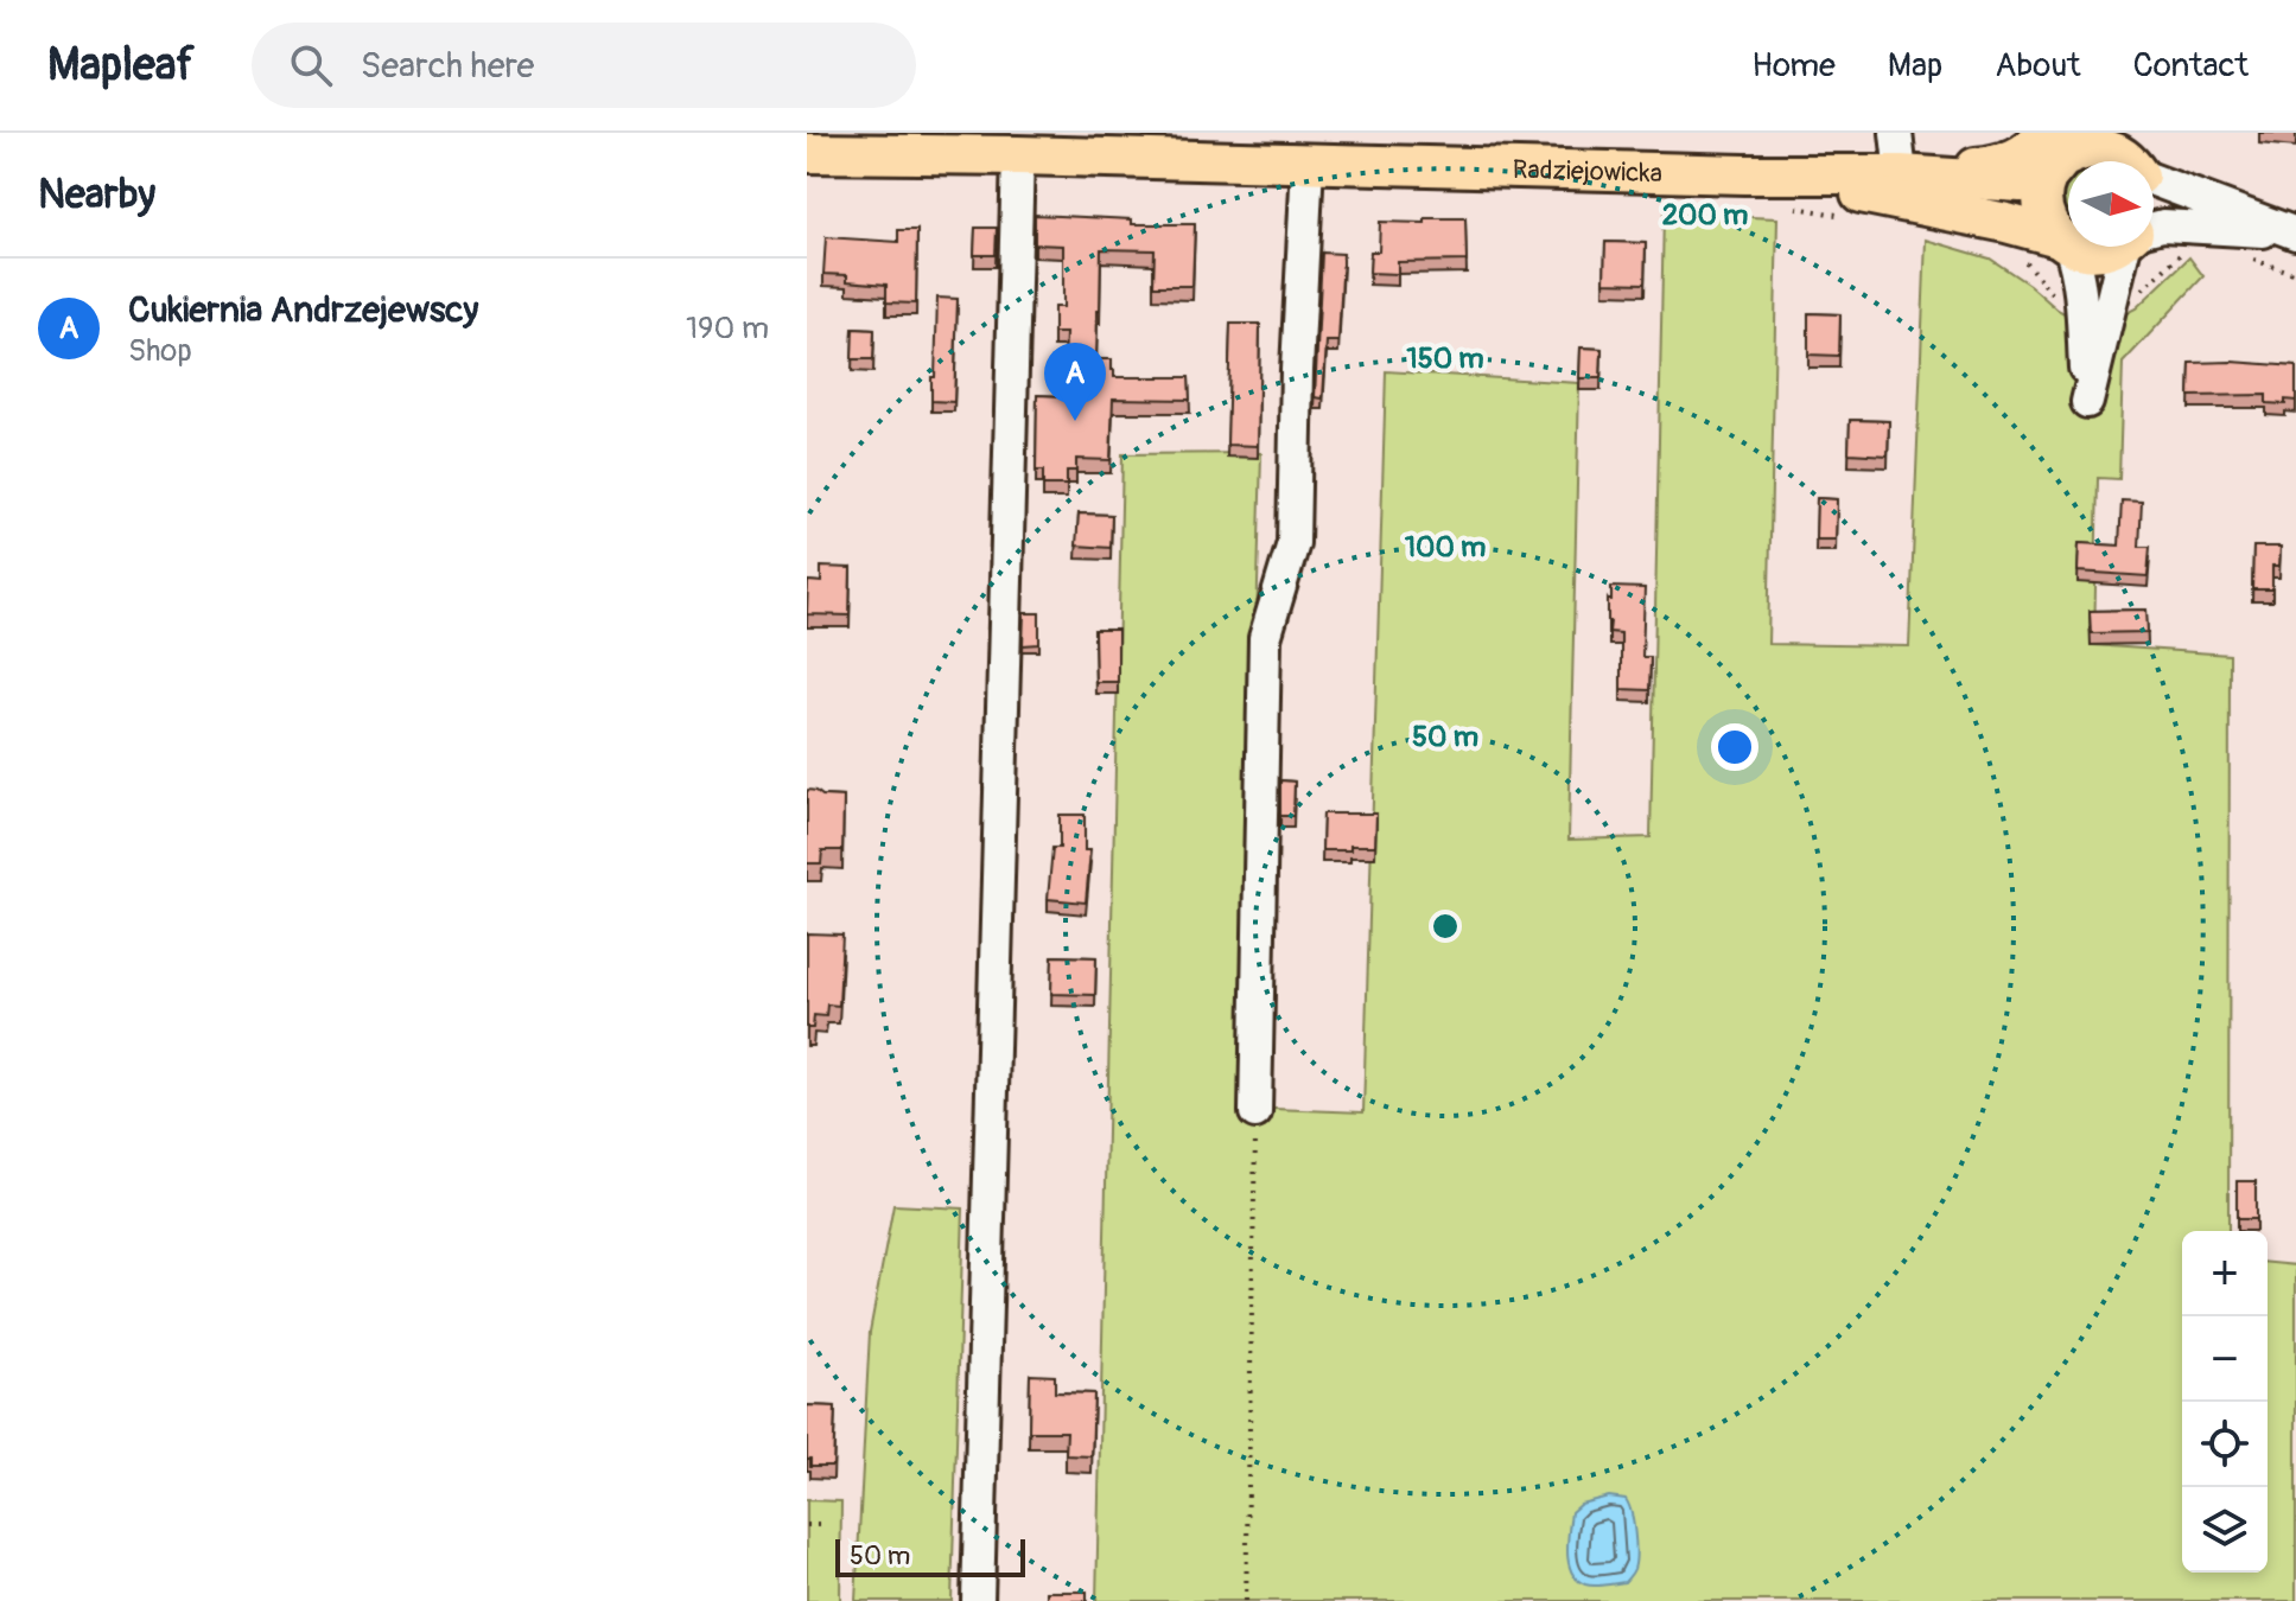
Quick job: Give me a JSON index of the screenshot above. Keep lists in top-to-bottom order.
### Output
{
  "streets": {
    "main road": ["Radziejowicka"]
  },
  "scale_bar": "50 m",
  "north": "right",
  "page": {
    "header": "Mapleaf",
    "search": "Search here",
    "nav": [
      "Home",
      "Map",
      "About",
      "Contact"
    ],
    "heading": "Nearby",
    "list": [
      {
        "mark": "A",
        "name": "Cukiernia Andrzejewscy",
        "note": "Shop",
        "value": "190 m"
      }
    ],
    "pins": "A",
    "map_buttons": ["+", "−"],
    "scale": "50 m"
  },
  "rings": [
    "200 m",
    "150 m",
    "100 m",
    "50 m"
  ]
}
